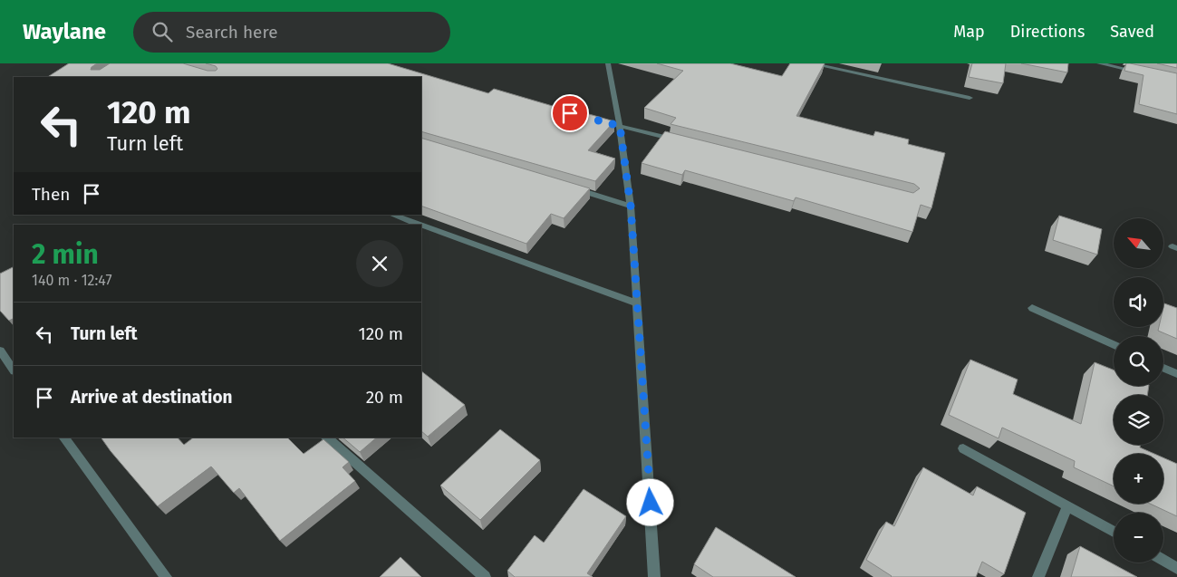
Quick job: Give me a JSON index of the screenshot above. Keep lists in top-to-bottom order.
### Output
{
  "north": "top left",
  "page": {
    "header": "Waylane",
    "search": "Search here",
    "nav": ["Map", "Directions", "Saved"],
    "turn": ["120 m", "Turn left"],
    "then": "Then",
    "map_buttons": ["+", "−"],
    "heading": ["2 min", "140 m · 12:47"],
    "list": [
      {
        "name": "Turn left",
        "value": "120 m"
      },
      {
        "name": "Arrive at destination",
        "value": "20 m"
      }
    ]
  }
}
